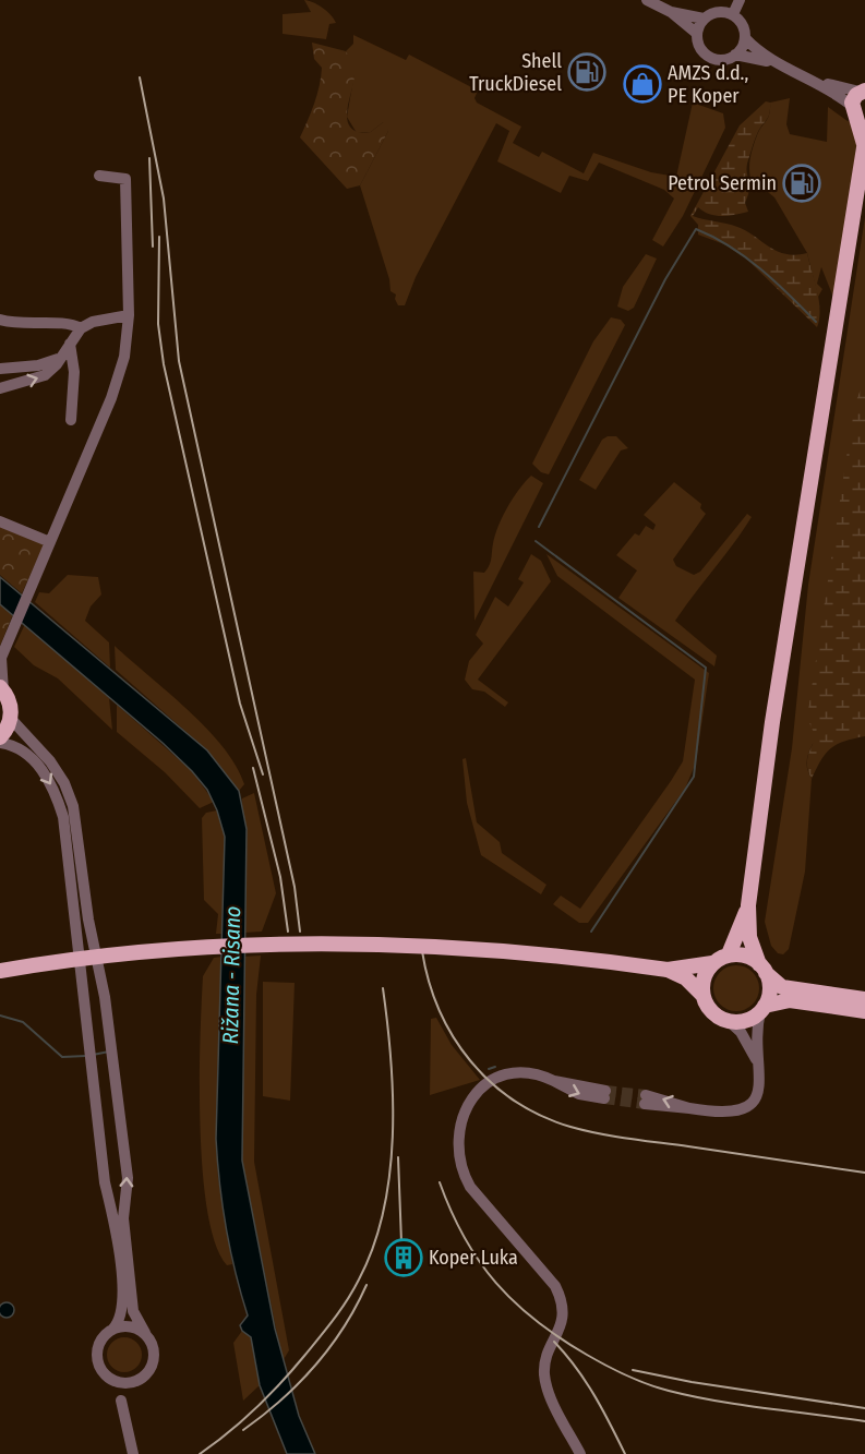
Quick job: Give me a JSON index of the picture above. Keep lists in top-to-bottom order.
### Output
{
  "water": ["Rižana - Risano"],
  "places": {
    "fuel station": ["Shell TruckDiesel", "Petrol Sermin"],
    "shop": ["AMZS d.d., PE Koper"],
    "building": ["Koper Luka"]
  }
}
